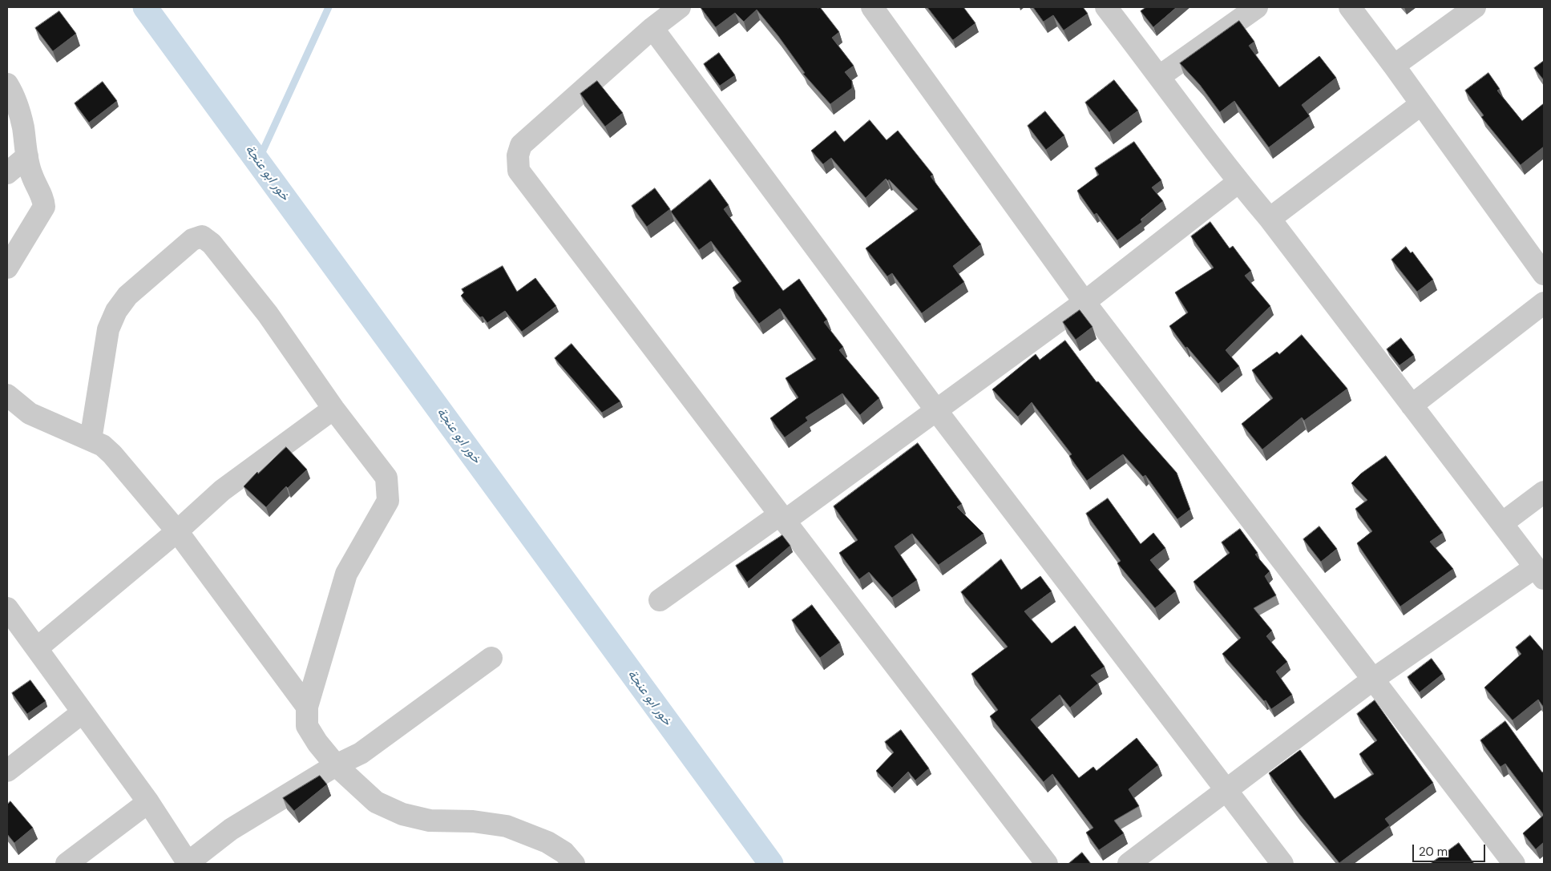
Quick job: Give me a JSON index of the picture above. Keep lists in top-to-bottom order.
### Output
{
  "water": ["خور ابو عنجة"],
  "scale_bar": "20 m"
}
